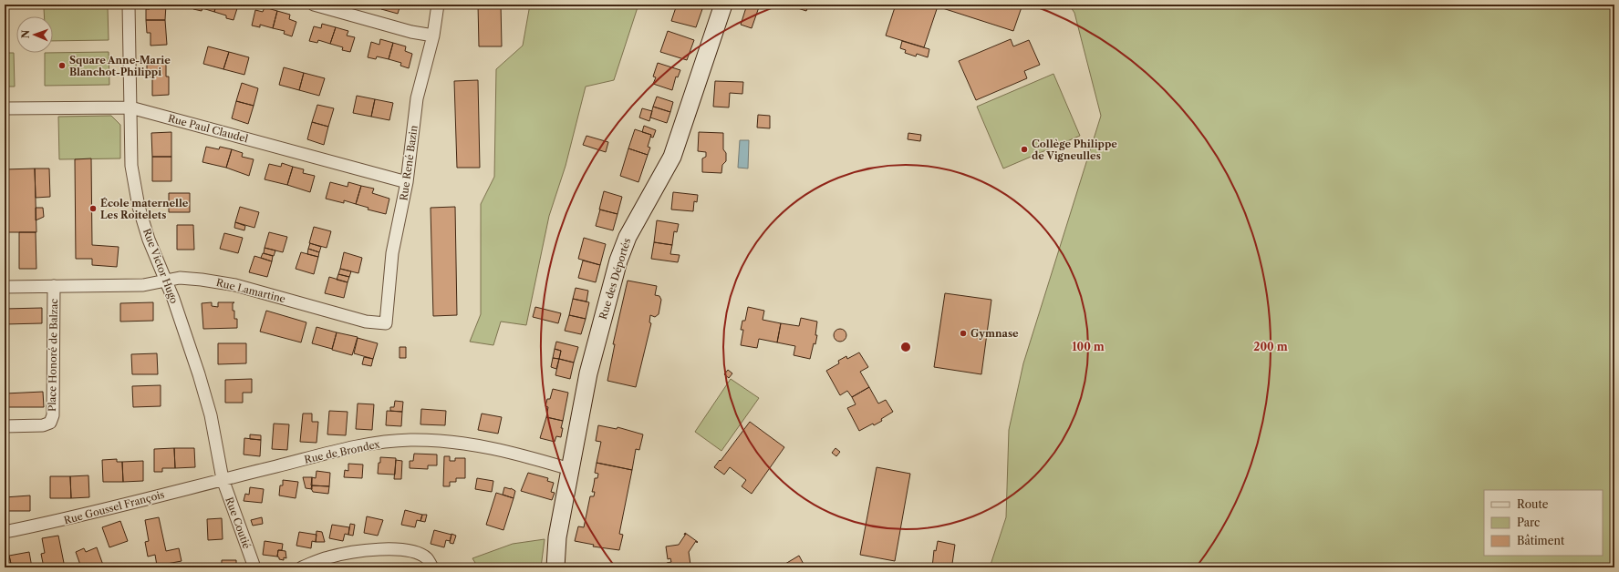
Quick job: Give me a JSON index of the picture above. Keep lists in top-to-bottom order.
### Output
{
  "streets": {
    "street": [
      "Rue Paul Claudel",
      "Rue René Bazin",
      "Rue Victor Hugo",
      "Rue des Déportés",
      "Rue Lamartine",
      "Place Honoré de Balzac",
      "Rue de Brondex",
      "Rue Goussel François",
      "Rue Coutié"
    ]
  },
  "crossings": [
    ["Rue Paul Claudel", "Rue René Bazin"],
    ["Rue Paul Claudel", "Rue Victor Hugo"],
    ["Rue René Bazin", "Rue Lamartine"],
    ["Rue Victor Hugo", "Rue Lamartine"],
    ["Rue Victor Hugo", "Rue de Brondex"],
    ["Rue Victor Hugo", "Rue Goussel François"],
    ["Rue Victor Hugo", "Rue Coutié"],
    ["Rue des Déportés", "Rue de Brondex"],
    ["Rue Lamartine", "Place Honoré de Balzac"],
    ["Rue de Brondex", "Rue Goussel François"],
    ["Rue de Brondex", "Rue Coutié"],
    ["Rue Goussel François", "Rue Coutié"]
  ],
  "places": [
    "Square Anne-Marie Blanchot-Philippi",
    "Collège Philippe de Vigneulles",
    "École maternelle Les Roitelets",
    "Gymnase"
  ],
  "legend": ["Route", "Parc", "Bâtiment"],
  "north": "left",
  "rings": ["100 m", "200 m"]
}
